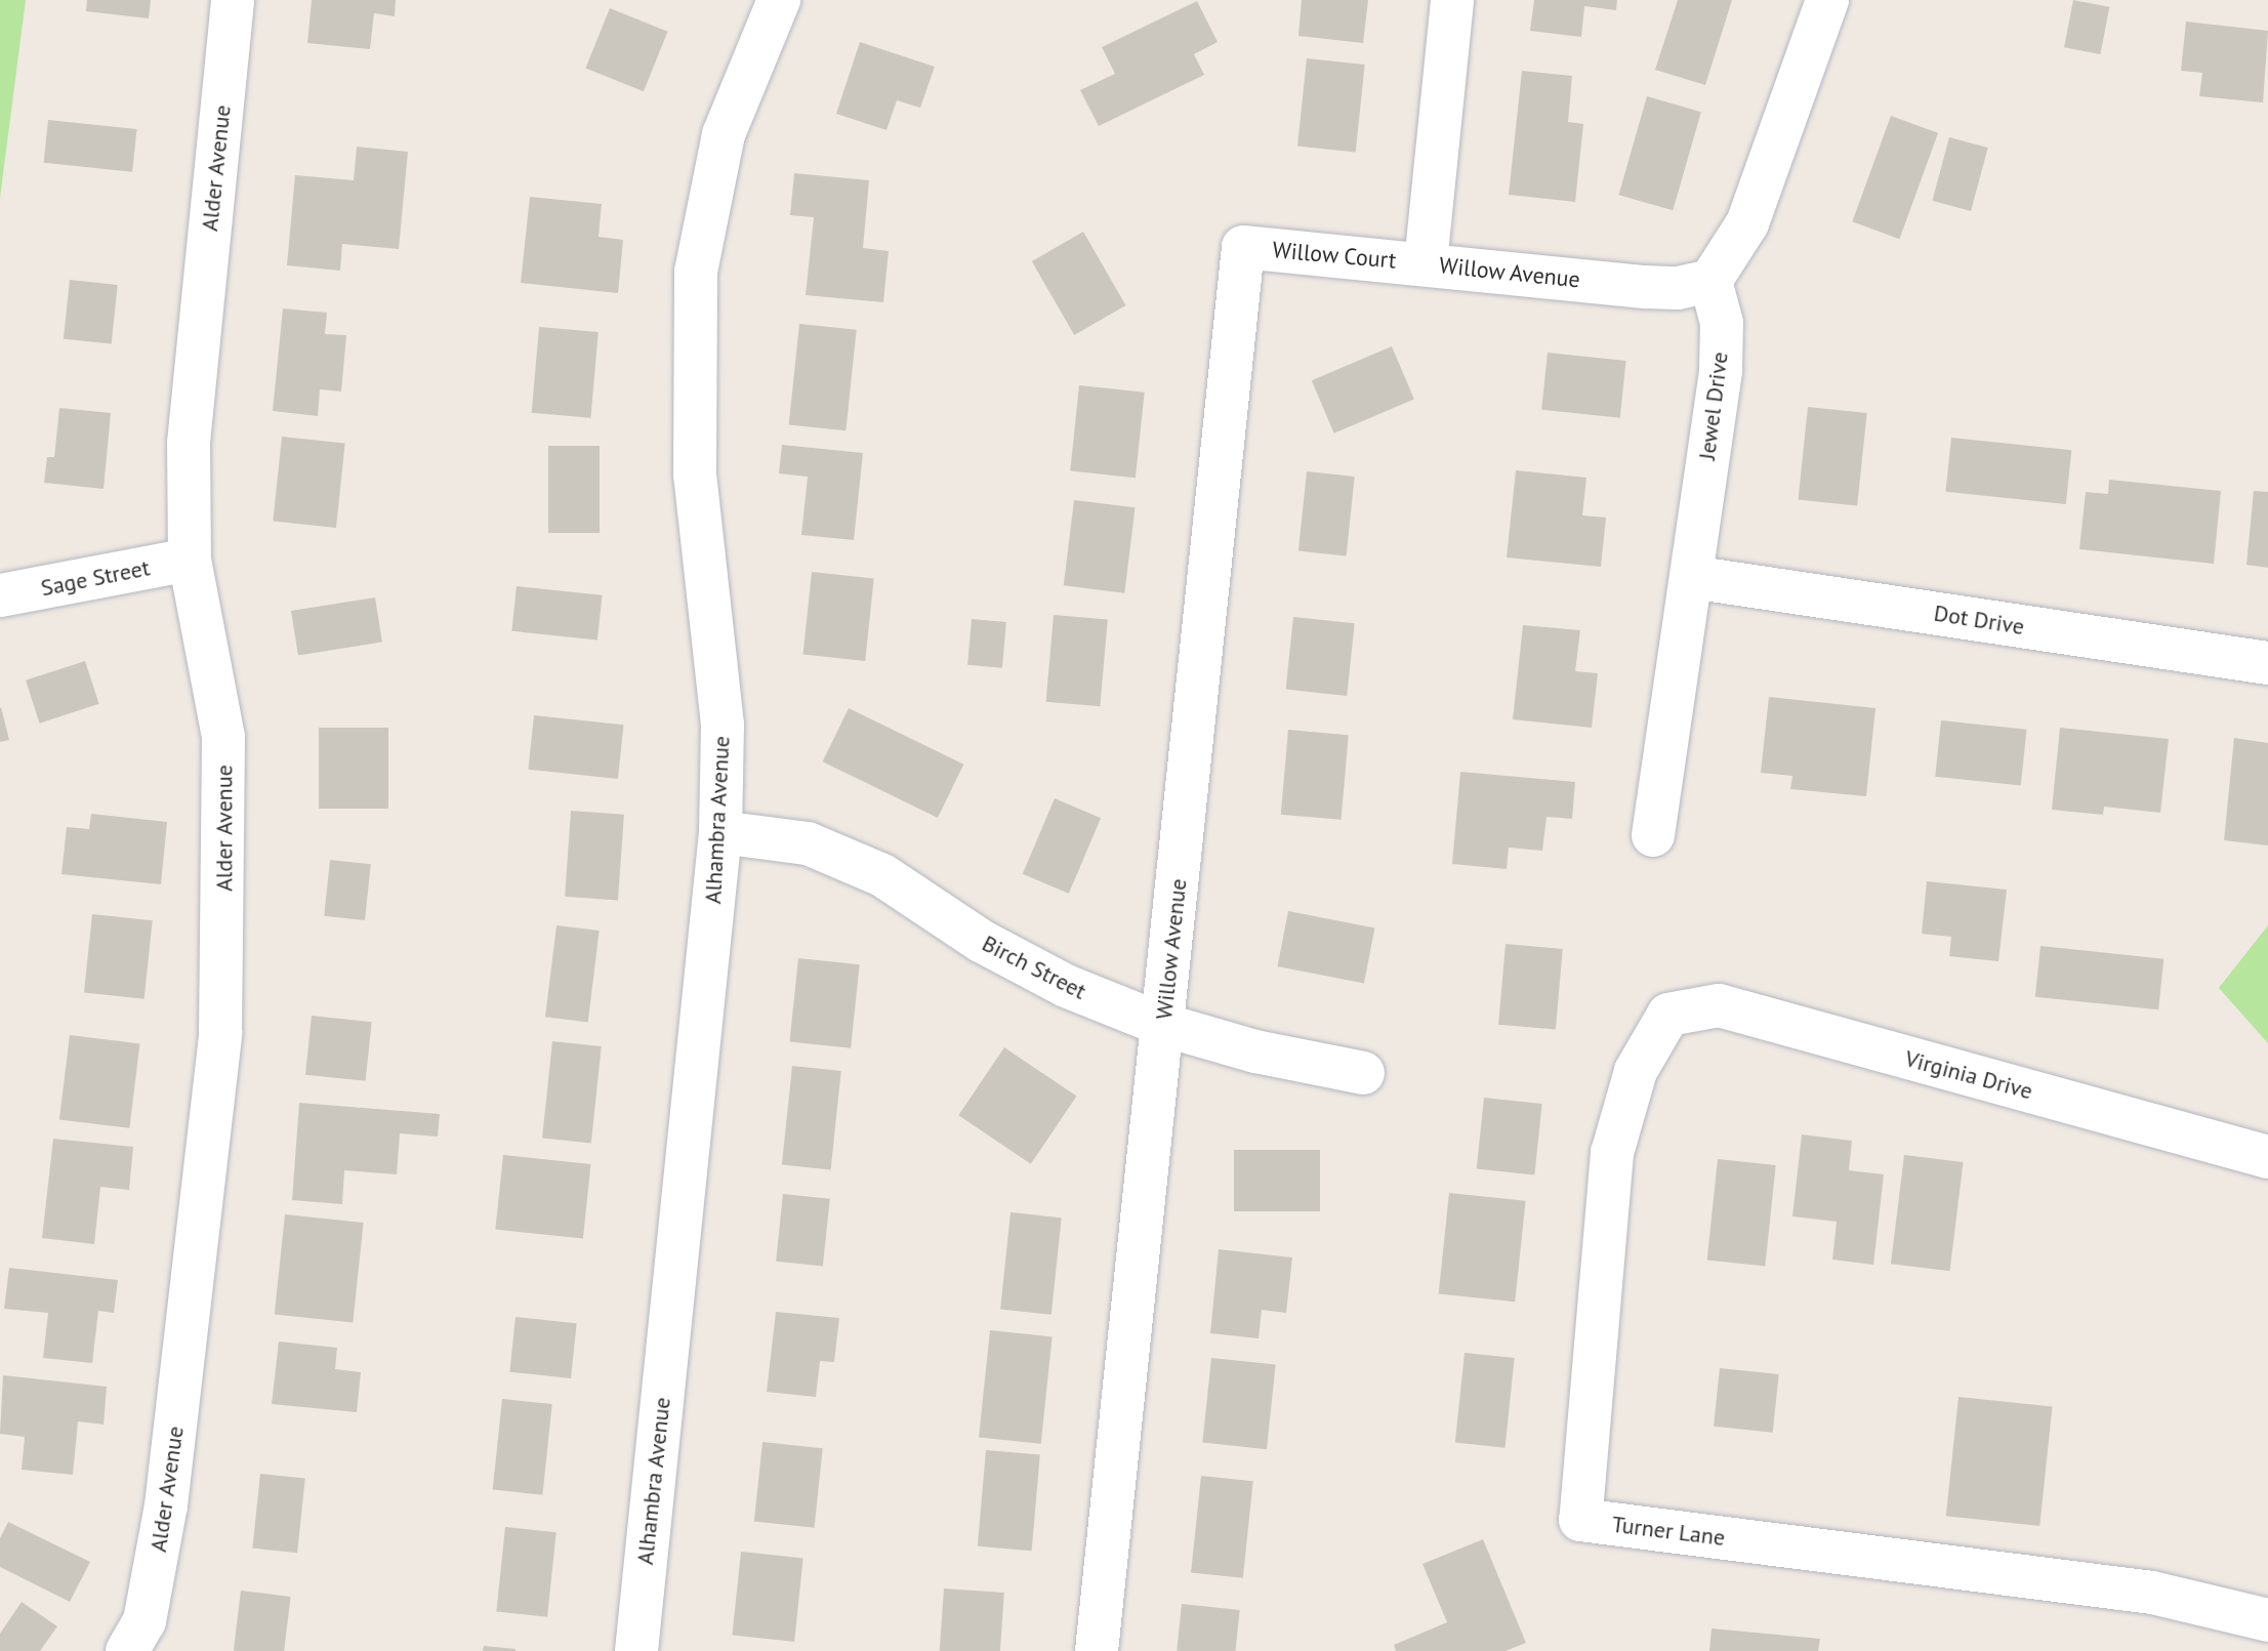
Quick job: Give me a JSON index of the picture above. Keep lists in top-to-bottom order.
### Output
{
  "streets": {
    "street": [
      "Alder Avenue",
      "Willow Court",
      "Willow Avenue",
      "Jewel Drive",
      "Sage Street",
      "Dot Drive",
      "Alhambra Avenue",
      "Birch Street",
      "Virginia Drive",
      "Turner Lane"
    ]
  },
  "crossings": [
    ["Alder Avenue", "Sage Street"],
    ["Willow Court", "Willow Avenue"],
    ["Willow Avenue", "Jewel Drive"],
    ["Willow Avenue", "Birch Street"],
    ["Jewel Drive", "Dot Drive"],
    ["Alhambra Avenue", "Birch Street"],
    ["Virginia Drive", "Turner Lane"]
  ]
}
